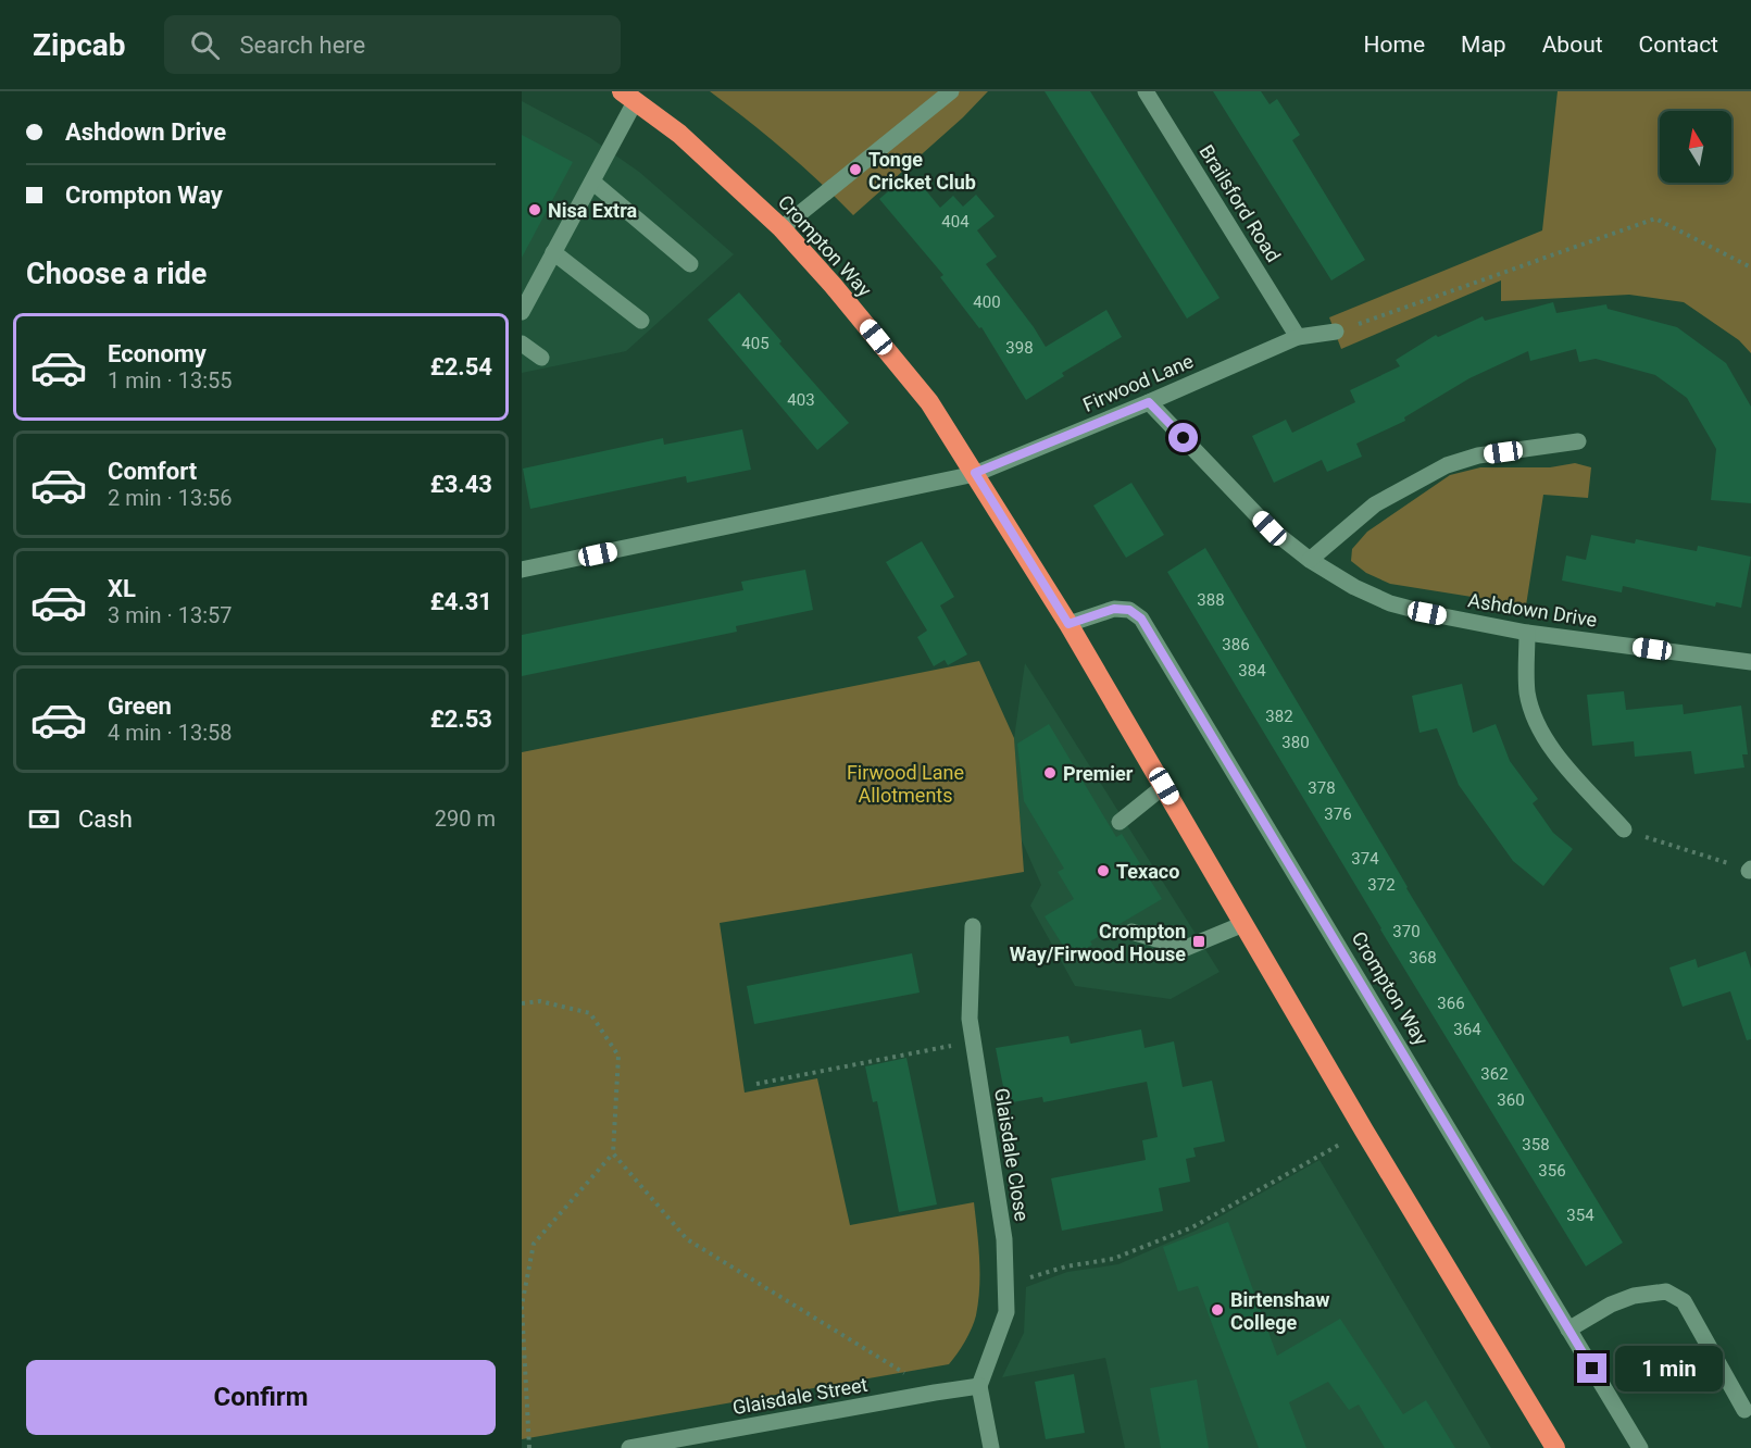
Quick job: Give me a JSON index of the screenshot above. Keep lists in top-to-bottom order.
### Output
{
  "streets": {
    "highway": ["Crompton Way"],
    "street": [
      "Brailsford Road",
      "Firwood Lane",
      "Ashdown Drive",
      "Glaisdale Close",
      "Glaisdale Street"
    ]
  },
  "crossings": [
    ["Brailsford Road", "Firwood Lane"],
    ["Crompton Way", "Firwood Lane"],
    ["Firwood Lane", "Ashdown Drive"],
    ["Glaisdale Close", "Glaisdale Street"]
  ],
  "parks": ["Firwood Lane Allotments"],
  "places": {
    "other": [
      "Tonge Cricket Club",
      "Nisa Extra",
      "Premier",
      "Texaco",
      "Birtenshaw College"
    ],
    "transit": ["Crompton Way/Firwood House"]
  },
  "house_numbers": [
    "404",
    "400",
    "405",
    "398",
    "403",
    "388",
    "386",
    "384",
    "382",
    "380",
    "378",
    "376",
    "374",
    "372",
    "370",
    "368",
    "366",
    "364",
    "362",
    "360",
    "358",
    "356",
    "354"
  ],
  "north": "top",
  "page": {
    "header": "Zipcab",
    "search": "Search here",
    "nav": [
      "Home",
      "Map",
      "About",
      "Contact"
    ],
    "banner": ["Ashdown Drive", "Crompton Way"],
    "heading": "Choose a ride",
    "list": [
      {
        "name": "Economy",
        "note": "1 min · 13:55",
        "value": "£2.54"
      },
      {
        "name": "Comfort",
        "note": "2 min · 13:56",
        "value": "£3.43"
      },
      {
        "name": "XL",
        "note": "3 min · 13:57",
        "value": "£4.31"
      },
      {
        "name": "Green",
        "note": "4 min · 13:58",
        "value": "£2.53"
      }
    ],
    "pay": ["Cash", "290 m"],
    "bubble": "1 min",
    "buttons": "Confirm"
  }
}
